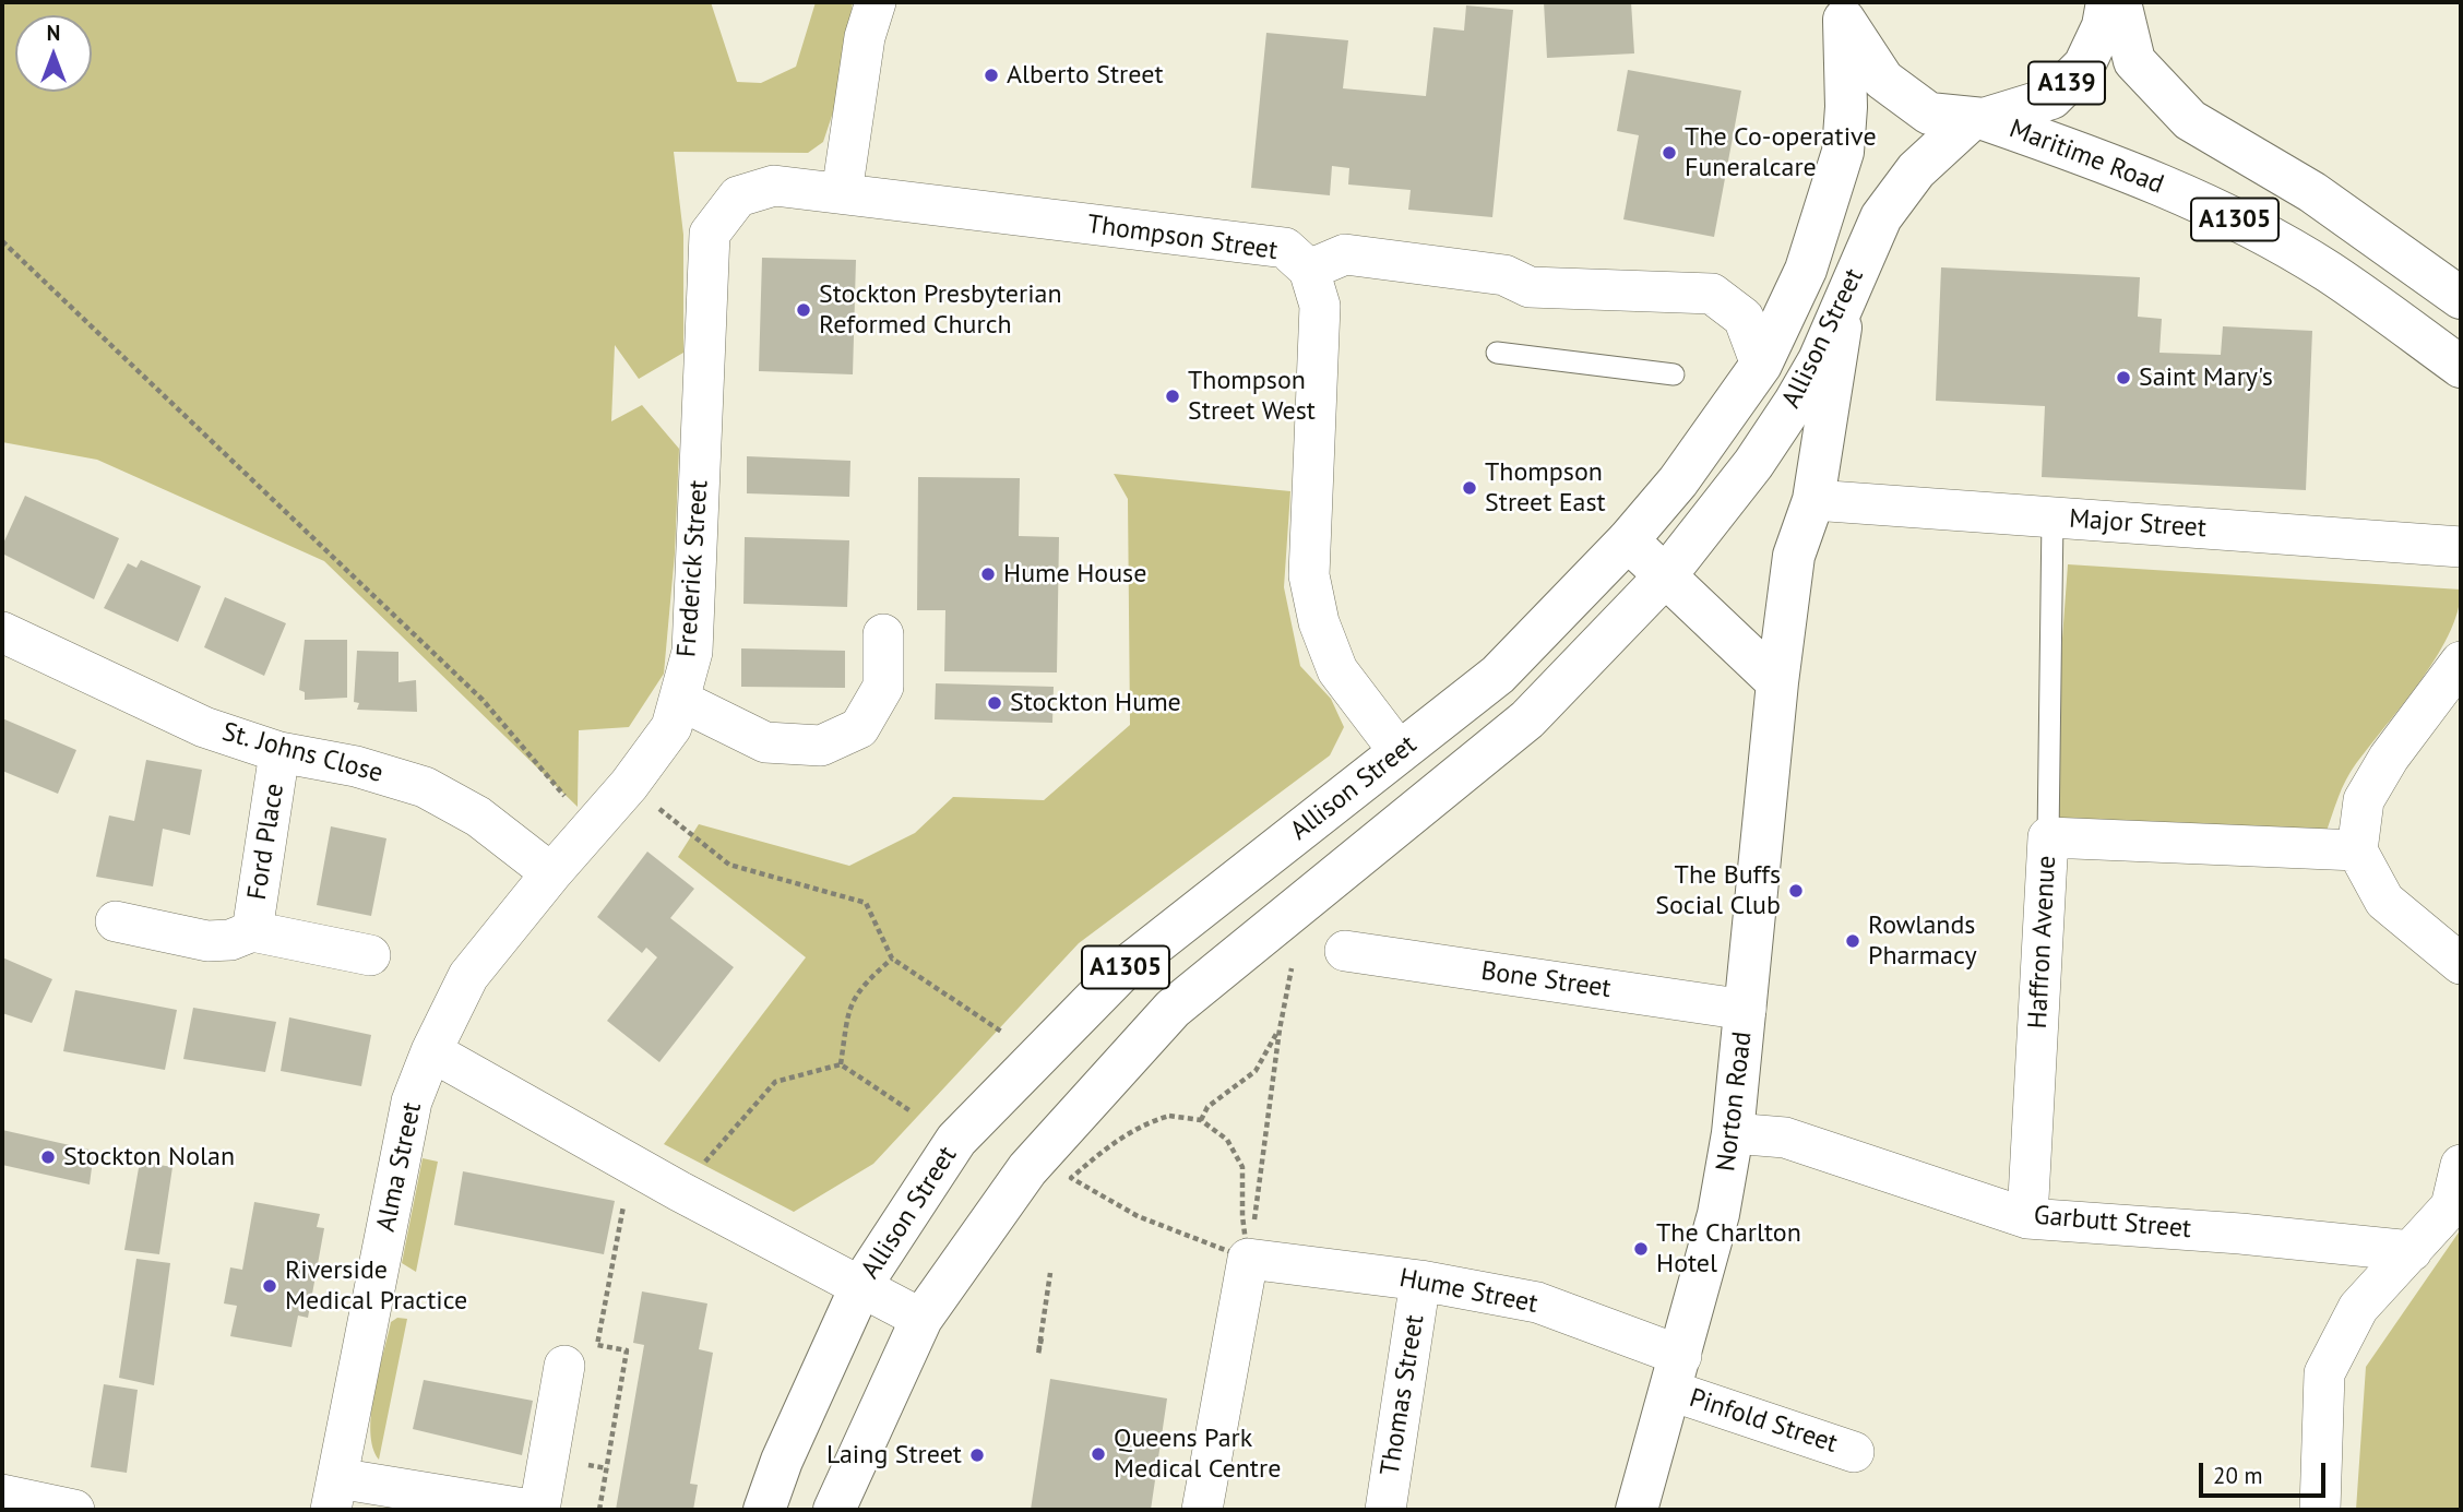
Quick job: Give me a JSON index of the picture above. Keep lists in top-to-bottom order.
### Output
{
  "streets": {
    "main road": [
      "A139",
      "Maritime Road",
      "A1305",
      "Allison Street",
      "Norton Road"
    ],
    "street": [
      "Thompson Street",
      "Major Street",
      "Frederick Street",
      "St. Johns Close",
      "Ford Place",
      "Haffron Avenue",
      "Bone Street",
      "Alma Street",
      "Garbutt Street",
      "Hume Street",
      "Thomas Street",
      "Pinfold Street"
    ]
  },
  "crossings": [
    ["A139", "Maritime Road"],
    ["A139", "Allison Street"],
    ["Maritime Road", "Allison Street"],
    ["Thompson Street", "Allison Street"],
    ["Thompson Street", "Frederick Street"],
    ["Allison Street", "Norton Road"],
    ["Major Street", "Norton Road"],
    ["Frederick Street", "St. Johns Close"],
    ["Frederick Street", "Alma Street"],
    ["St. Johns Close", "Ford Place"],
    ["Haffron Avenue", "Garbutt Street"],
    ["Bone Street", "Norton Road"],
    ["Norton Road", "Garbutt Street"],
    ["Norton Road", "Hume Street"],
    ["Norton Road", "Pinfold Street"],
    ["Hume Street", "Thomas Street"],
    ["Hume Street", "Pinfold Street"]
  ],
  "places": [
    "Alberto Street",
    "The Co-operative Funeralcare",
    "Stockton Presbyterian Reformed Church",
    "Saint Mary's",
    "Thompson Street West",
    "Thompson Street East",
    "Hume House",
    "Stockton Hume",
    "The Buffs Social Club",
    "Rowlands Pharmacy",
    "Stockton Nolan",
    "The Charlton Hotel",
    "Riverside Medical Practice",
    "Queens Park Medical Centre",
    "Laing Street"
  ],
  "scale_bar": "20 m",
  "north": "top"
}
